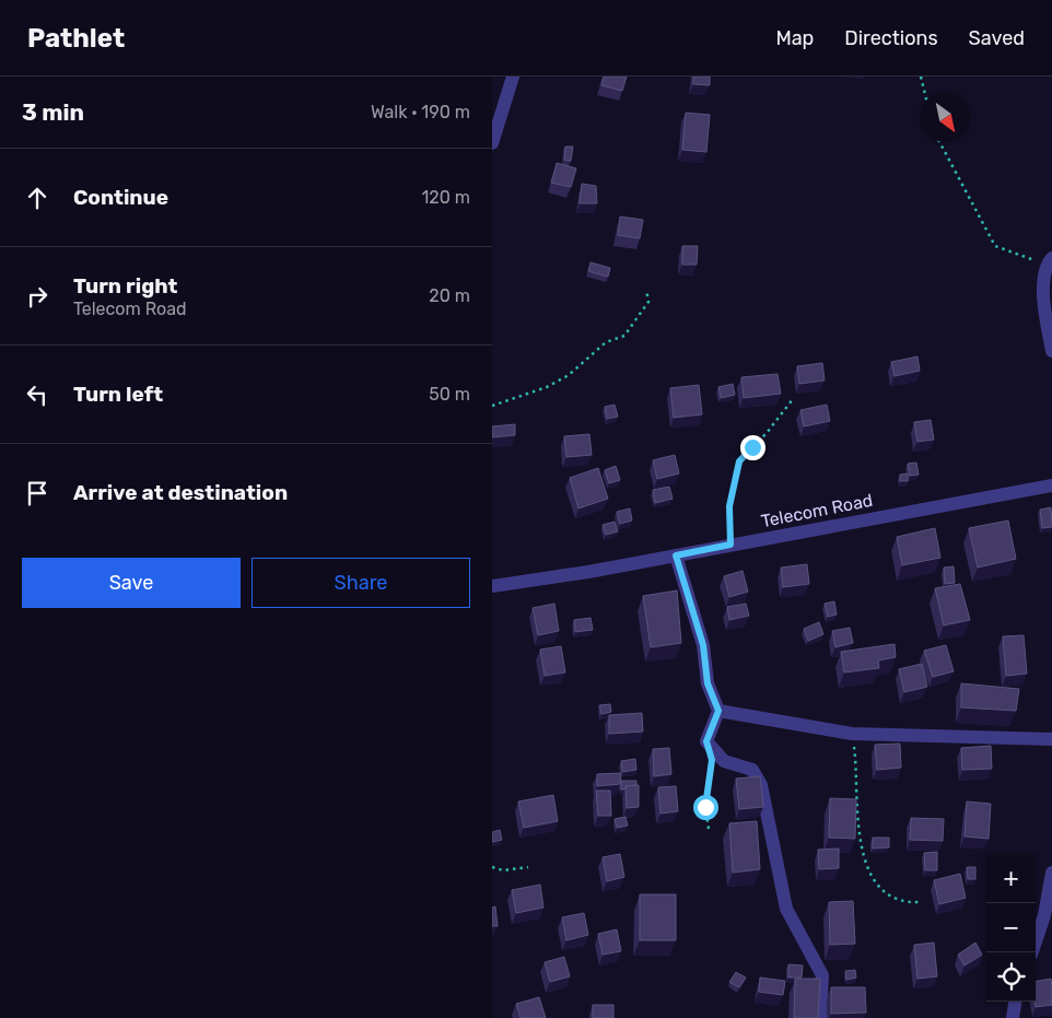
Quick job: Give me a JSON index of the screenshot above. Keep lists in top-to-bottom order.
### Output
{
  "streets": {
    "street": ["Telecom Road"]
  },
  "north": "bottom right",
  "page": {
    "header": "Pathlet",
    "nav": ["Map", "Directions", "Saved"],
    "heading": ["3 min", "Walk · 190 m"],
    "list": [
      ["Continue", "120 m"],
      ["Turn right", "Telecom Road", "20 m"],
      ["Turn left", "50 m"],
      "Arrive at destination"
    ],
    "buttons": ["Save", "Share"],
    "map_buttons": ["+", "−"]
  }
}
